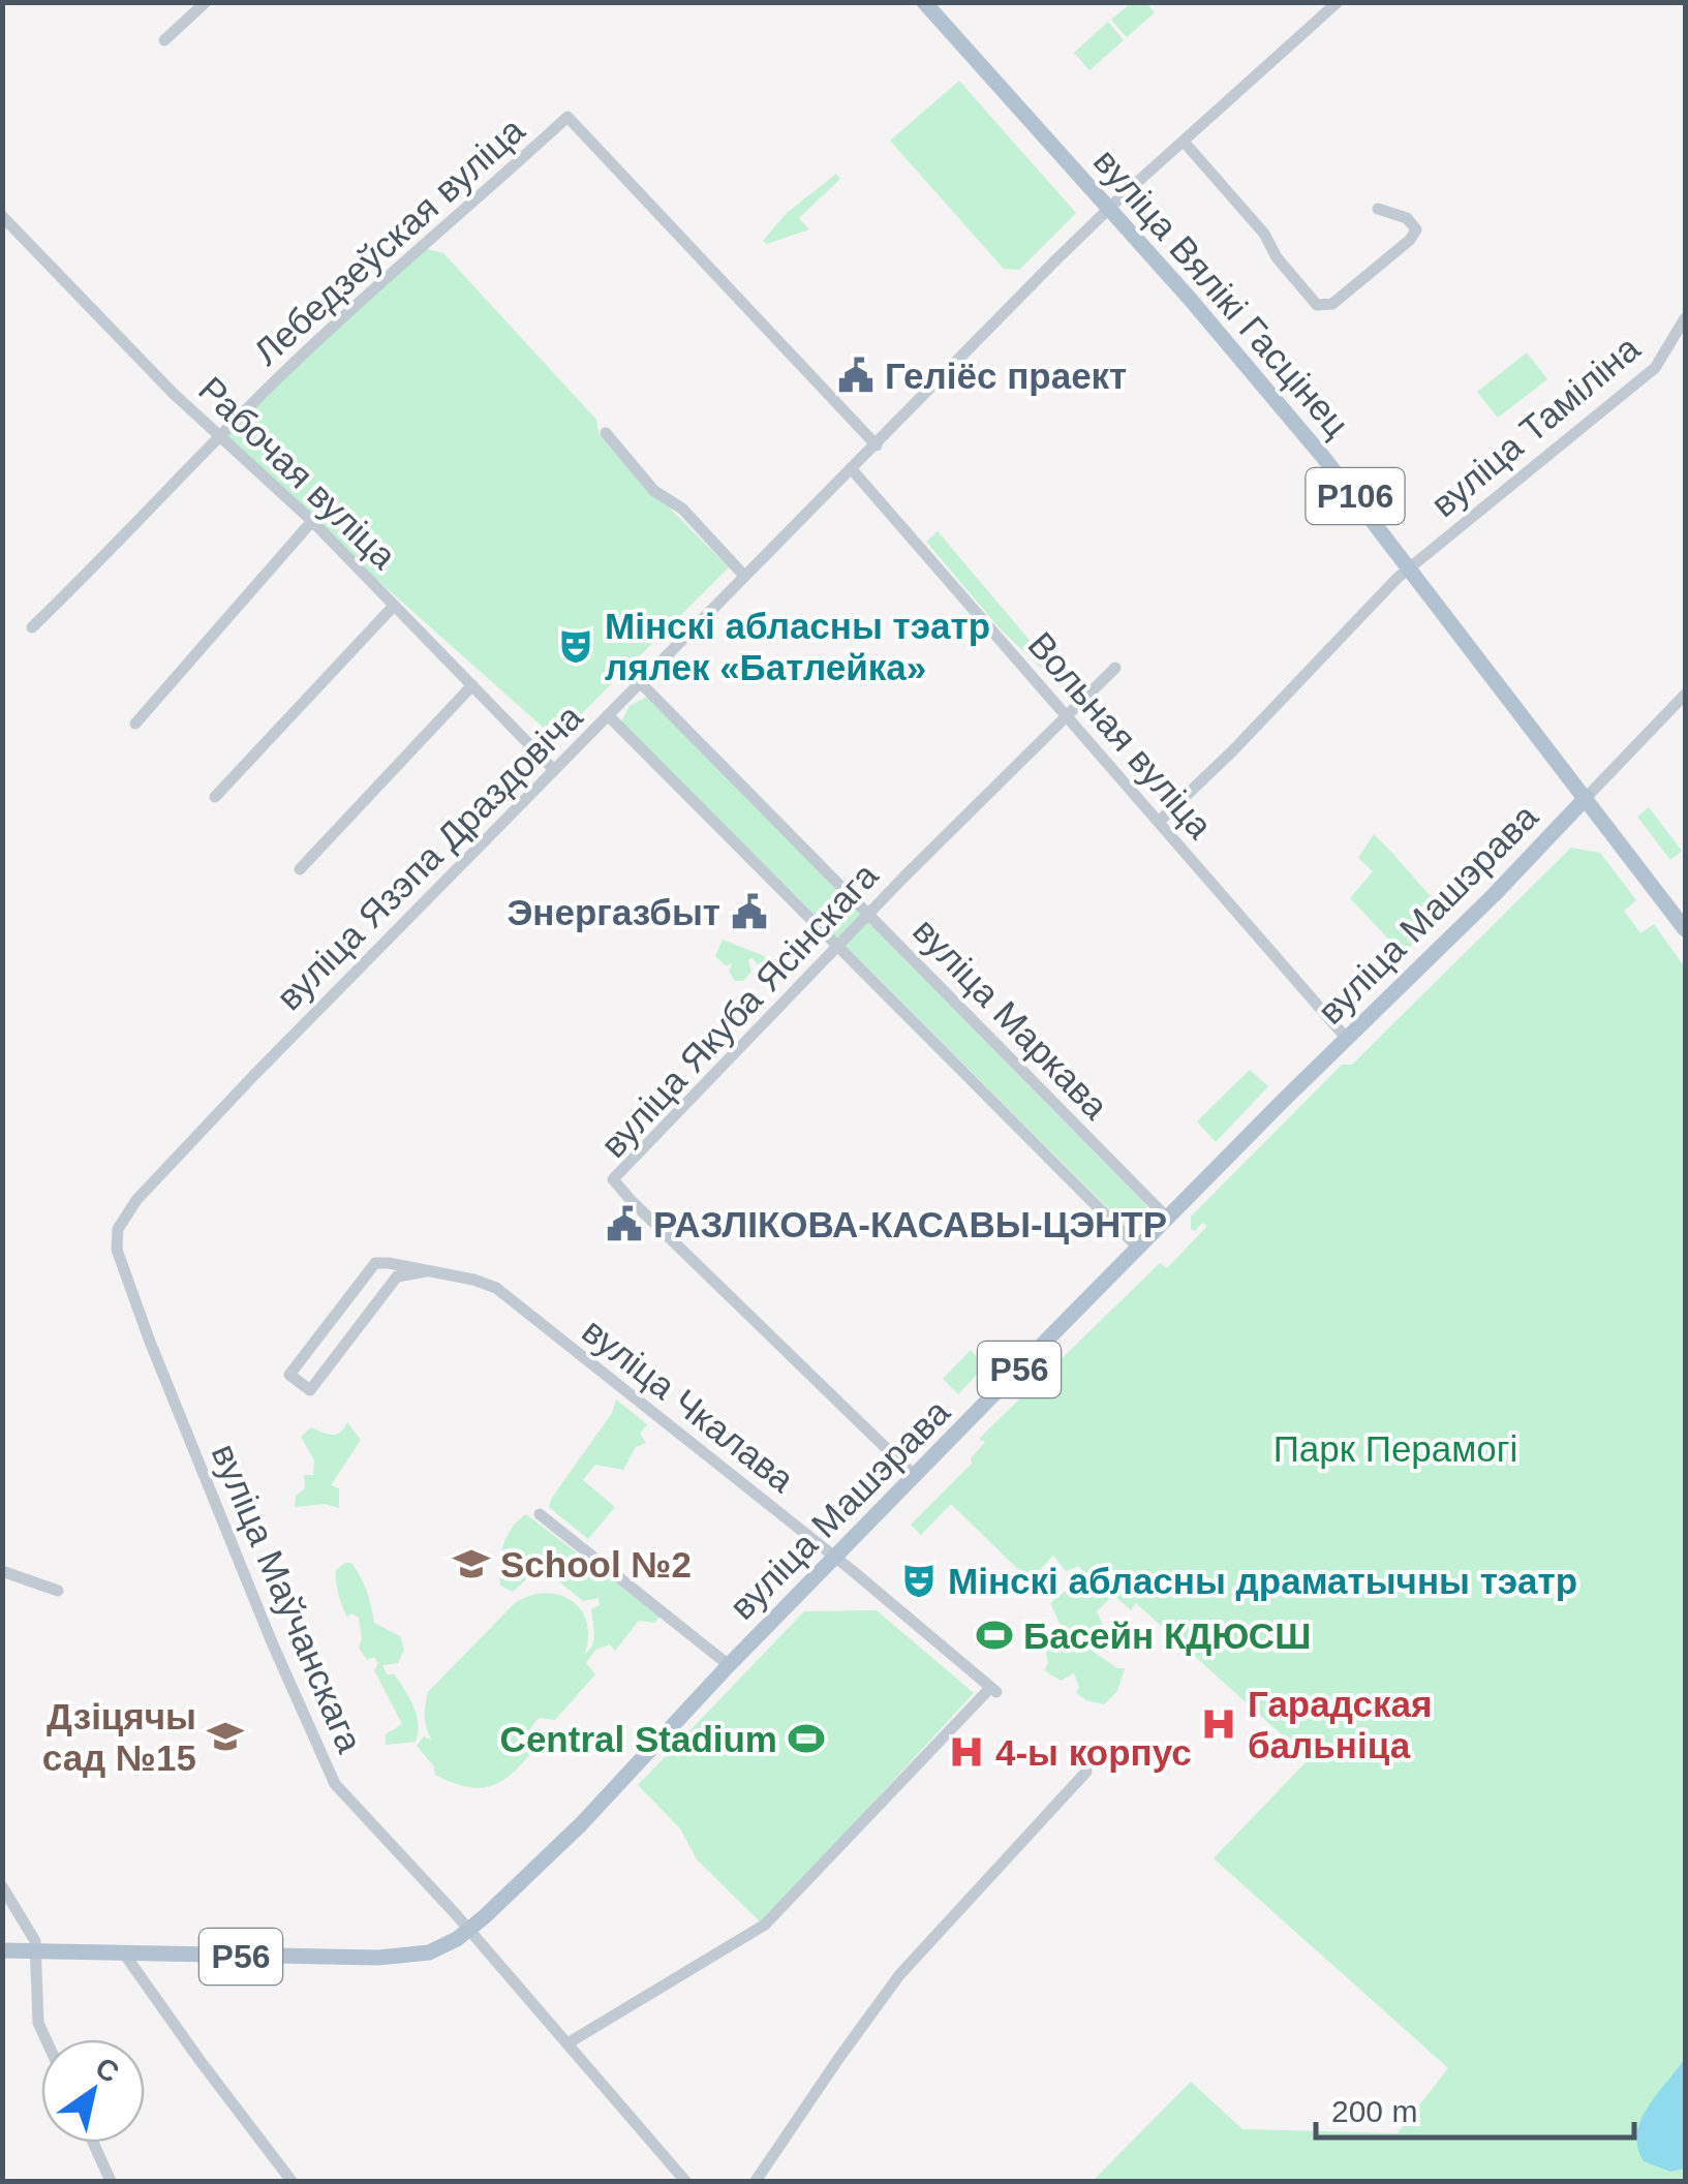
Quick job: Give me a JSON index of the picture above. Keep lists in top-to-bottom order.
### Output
{
  "streets": {
    "main road": [
      "вуліца Вялікі Гасцінец",
      "Р106",
      "вуліца Машэрава",
      "Р56"
    ],
    "street": [
      "Лебедзеўская вуліца",
      "вуліца Таміліна",
      "Рабочая вуліца",
      "Вольная вуліца",
      "вуліца Язэпа Драздовіча",
      "вуліца Якуба Ясінскага",
      "вуліца Маркава",
      "вуліца Чкалава",
      "вуліца Маўчанскага"
    ]
  },
  "crossings": [
    ["Лебедзеўская вуліца", "Рабочая вуліца"],
    ["Лебедзеўская вуліца", "вуліца Язэпа Драздовіча"],
    ["вуліца Вялікі Гасцінец", "вуліца Таміліна"],
    ["вуліца Вялікі Гасцінец", "вуліца Язэпа Драздовіча"],
    ["вуліца Вялікі Гасцінец", "вуліца Машэрава"],
    ["вуліца Таміліна", "Вольная вуліца"],
    ["Рабочая вуліца", "вуліца Язэпа Драздовіча"],
    ["Вольная вуліца", "вуліца Язэпа Драздовіча"],
    ["Вольная вуліца", "вуліца Машэрава"],
    ["Вольная вуліца", "вуліца Якуба Ясінскага"],
    ["вуліца Язэпа Драздовіча", "вуліца Маркава"],
    ["вуліца Язэпа Драздовіча", "вуліца Маўчанскага"],
    ["вуліца Машэрава", "вуліца Якуба Ясінскага"],
    ["вуліца Машэрава", "вуліца Маркава"],
    ["вуліца Машэрава", "вуліца Чкалава"],
    ["вуліца Машэрава", "вуліца Маўчанскага"],
    ["вуліца Якуба Ясінскага", "вуліца Маркава"],
    ["вуліца Чкалава", "вуліца Маўчанскага"]
  ],
  "parks": ["Парк Перамогі"],
  "places": {
    "public building": ["Геліёс праект", "Энергазбыт", "РАЗЛІКОВА-КАСАВЫ-ЦЭНТР"],
    "theatre": ["Мінскі абласны тэатр лялек «Батлейка»", "Мінскі абласны драматычны тэатр"],
    "school or university": ["School №2", "Дзіцячы сад №15"],
    "sports": ["Басейн КДЮСШ", "Central Stadium"],
    "hospital": ["Гарадская бальніца", "4-ы корпус"]
  },
  "scale_bar": "200 m",
  "north": "top right"
}
